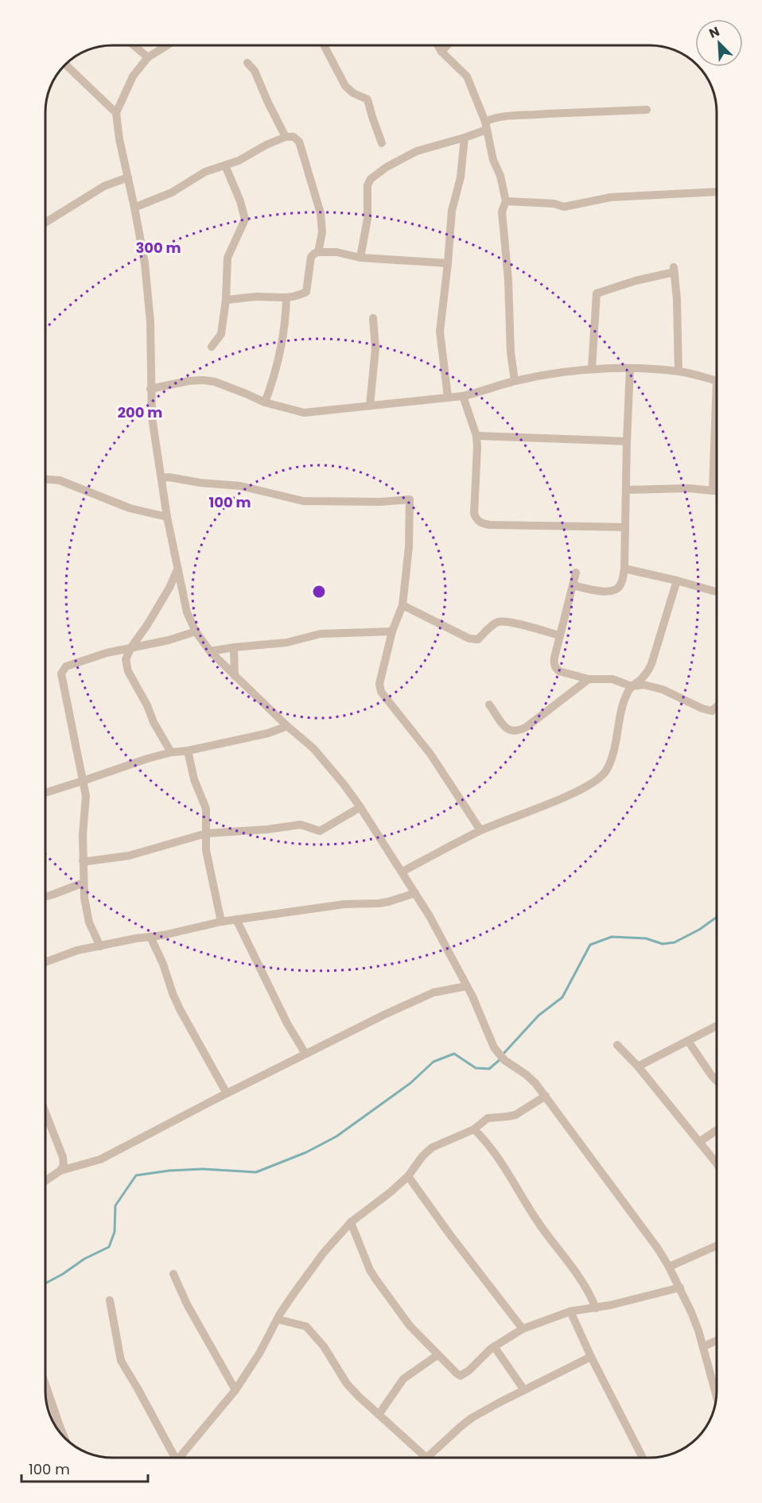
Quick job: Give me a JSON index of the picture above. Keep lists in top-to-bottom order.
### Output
{
  "scale_bar": "100 m",
  "north": "top left",
  "rings": ["300 m", "200 m", "100 m"]
}
